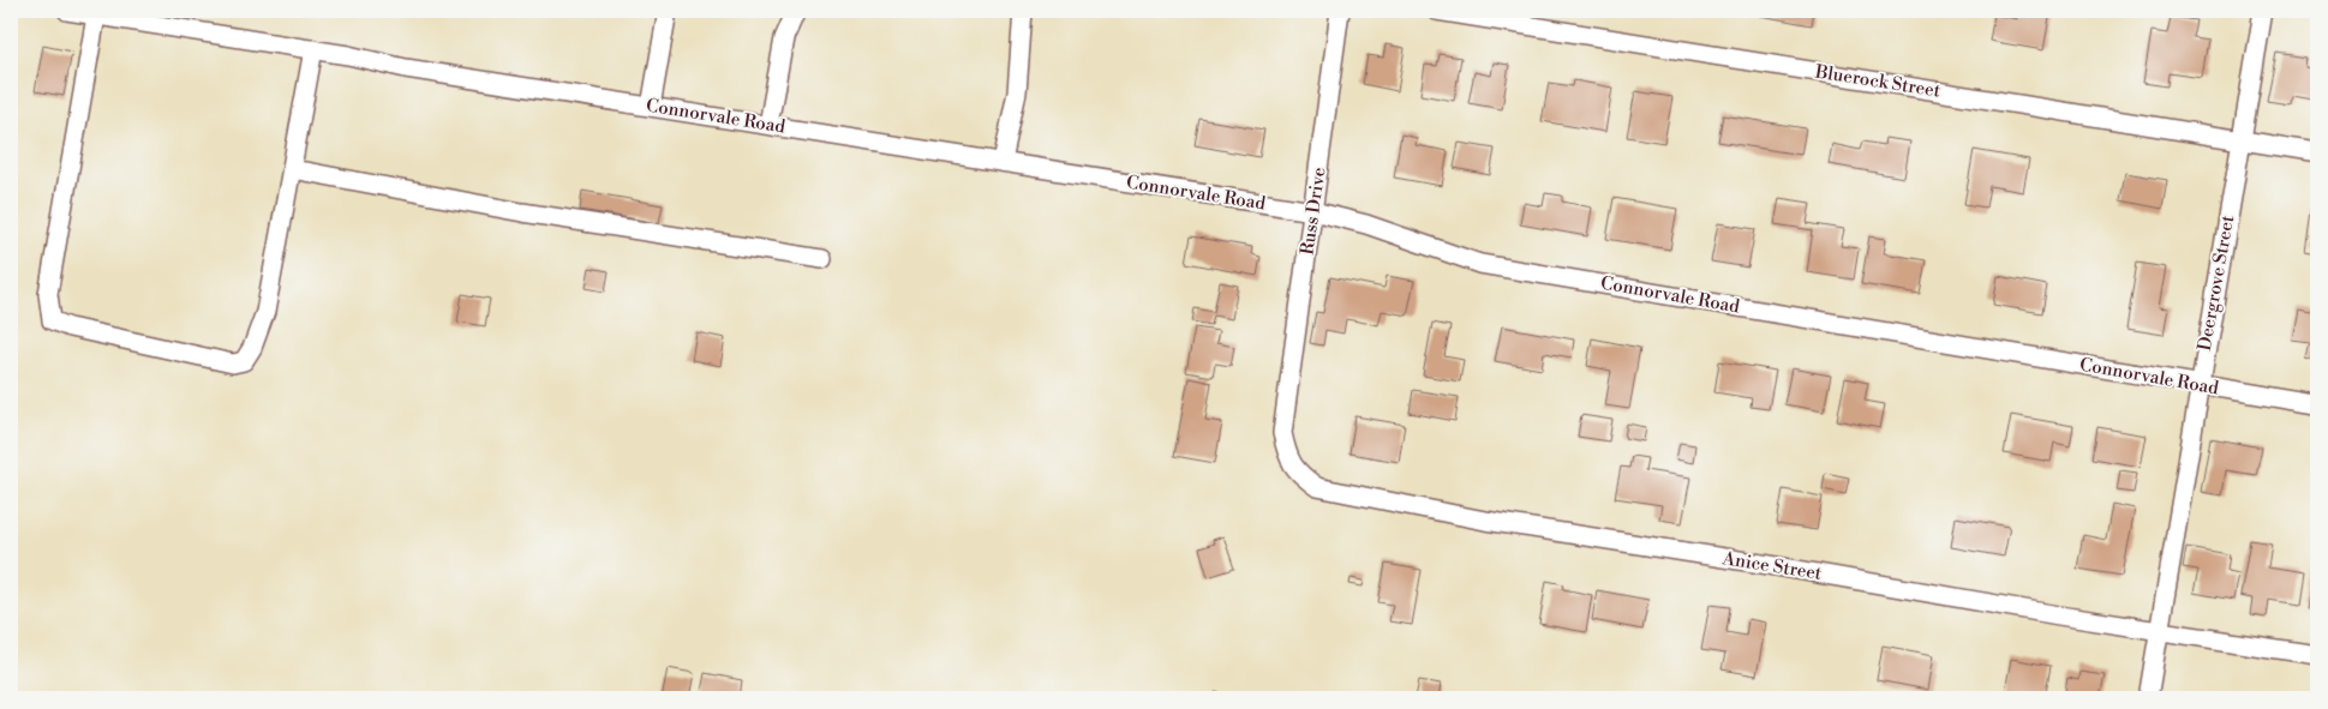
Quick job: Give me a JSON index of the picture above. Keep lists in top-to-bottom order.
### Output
{
  "streets": {
    "street": [
      "Bluerock Street",
      "Connorvale Road",
      "Russ Drive",
      "Deergrove Street",
      "Anice Street"
    ]
  },
  "crossings": [
    ["Bluerock Street", "Deergrove Street"],
    ["Connorvale Road", "Russ Drive"],
    ["Connorvale Road", "Deergrove Street"],
    ["Russ Drive", "Anice Street"],
    ["Deergrove Street", "Anice Street"]
  ]
}
